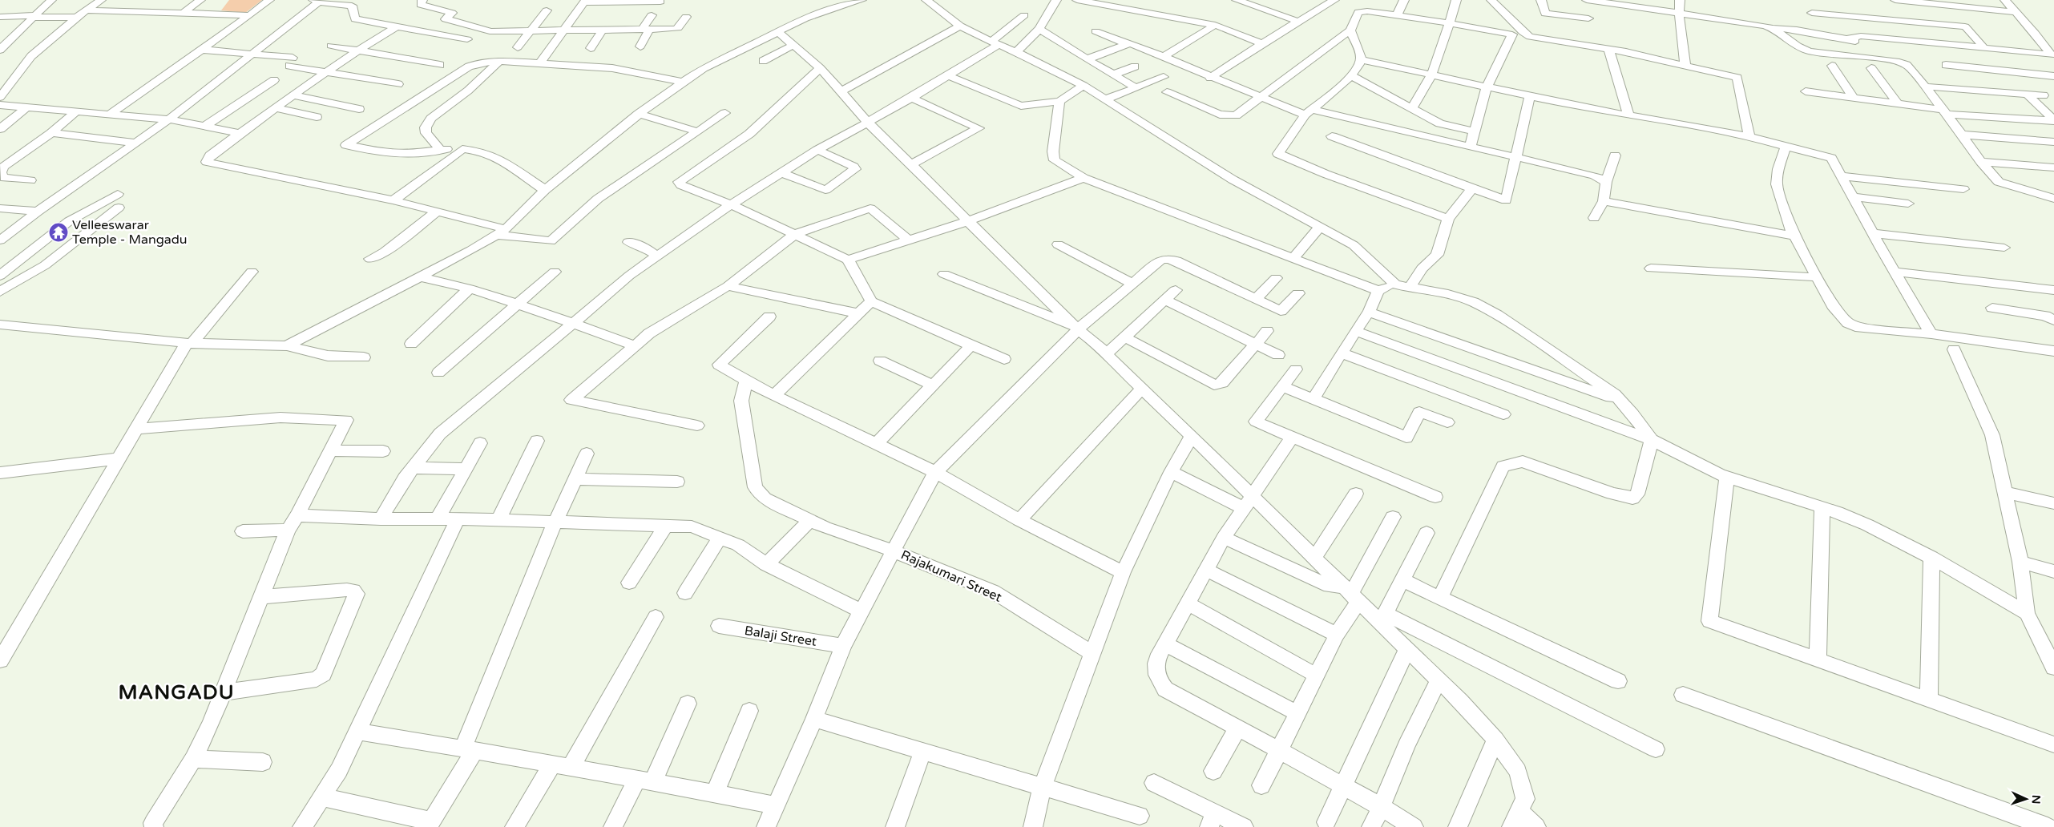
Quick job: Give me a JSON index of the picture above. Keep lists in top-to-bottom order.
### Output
{
  "streets": {
    "street": ["Rajakumari Street", "Balaji Street"]
  },
  "districts": ["MANGADU"],
  "places": {
    "temple": ["Velleeswarar Temple - Mangadu"]
  },
  "north": "right"
}
